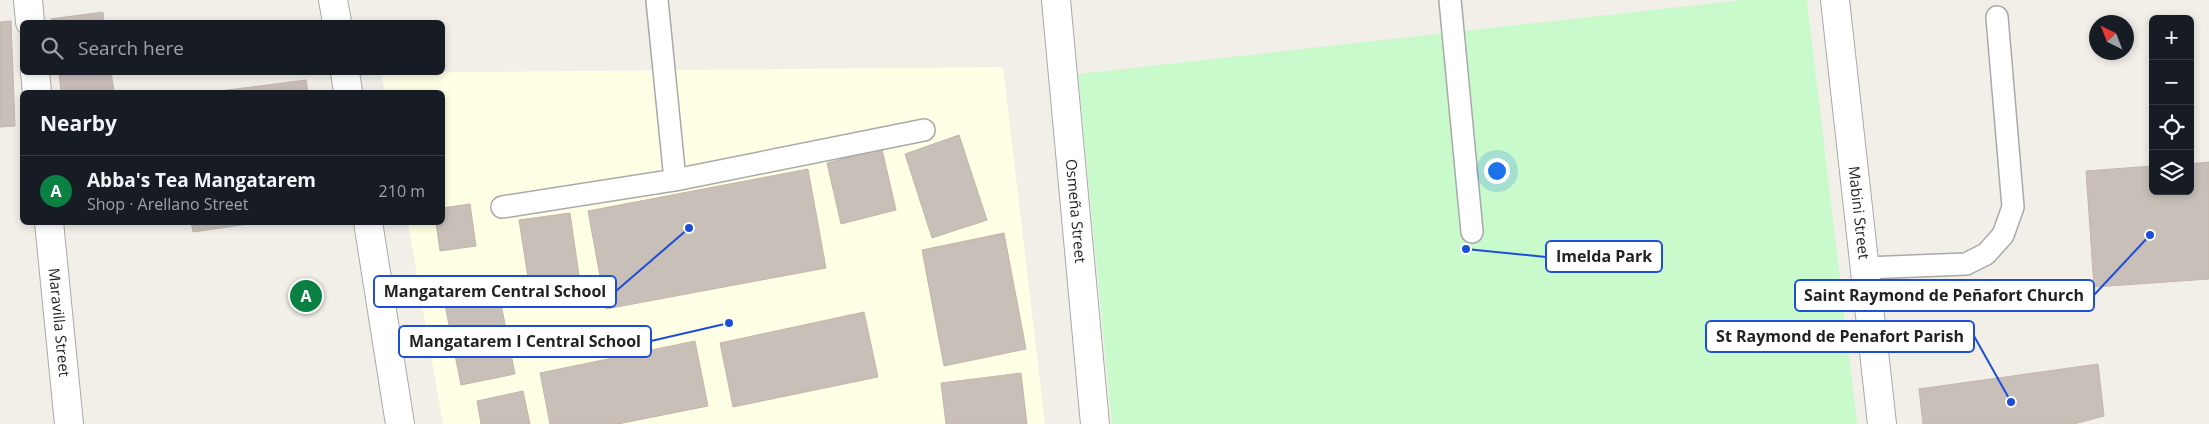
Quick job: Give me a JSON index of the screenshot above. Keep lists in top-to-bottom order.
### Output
{
  "streets": {
    "street": ["Osmeña Street", "Mabini Street", "Maravilla Street"]
  },
  "places": [
    "Mangatarem Central School",
    "Saint Raymond de Peñafort Church",
    "Imelda Park",
    "Mangatarem I Central School",
    "St Raymond de Penafort Parish"
  ],
  "north": "top left",
  "page": {
    "map_buttons": ["+", "−"],
    "search": "Search here",
    "heading": "Nearby",
    "list": [
      {
        "mark": "A",
        "name": "Abba's Tea Mangatarem",
        "note": "Shop · Arellano Street",
        "value": "210 m"
      }
    ],
    "pins": "A"
  }
}
